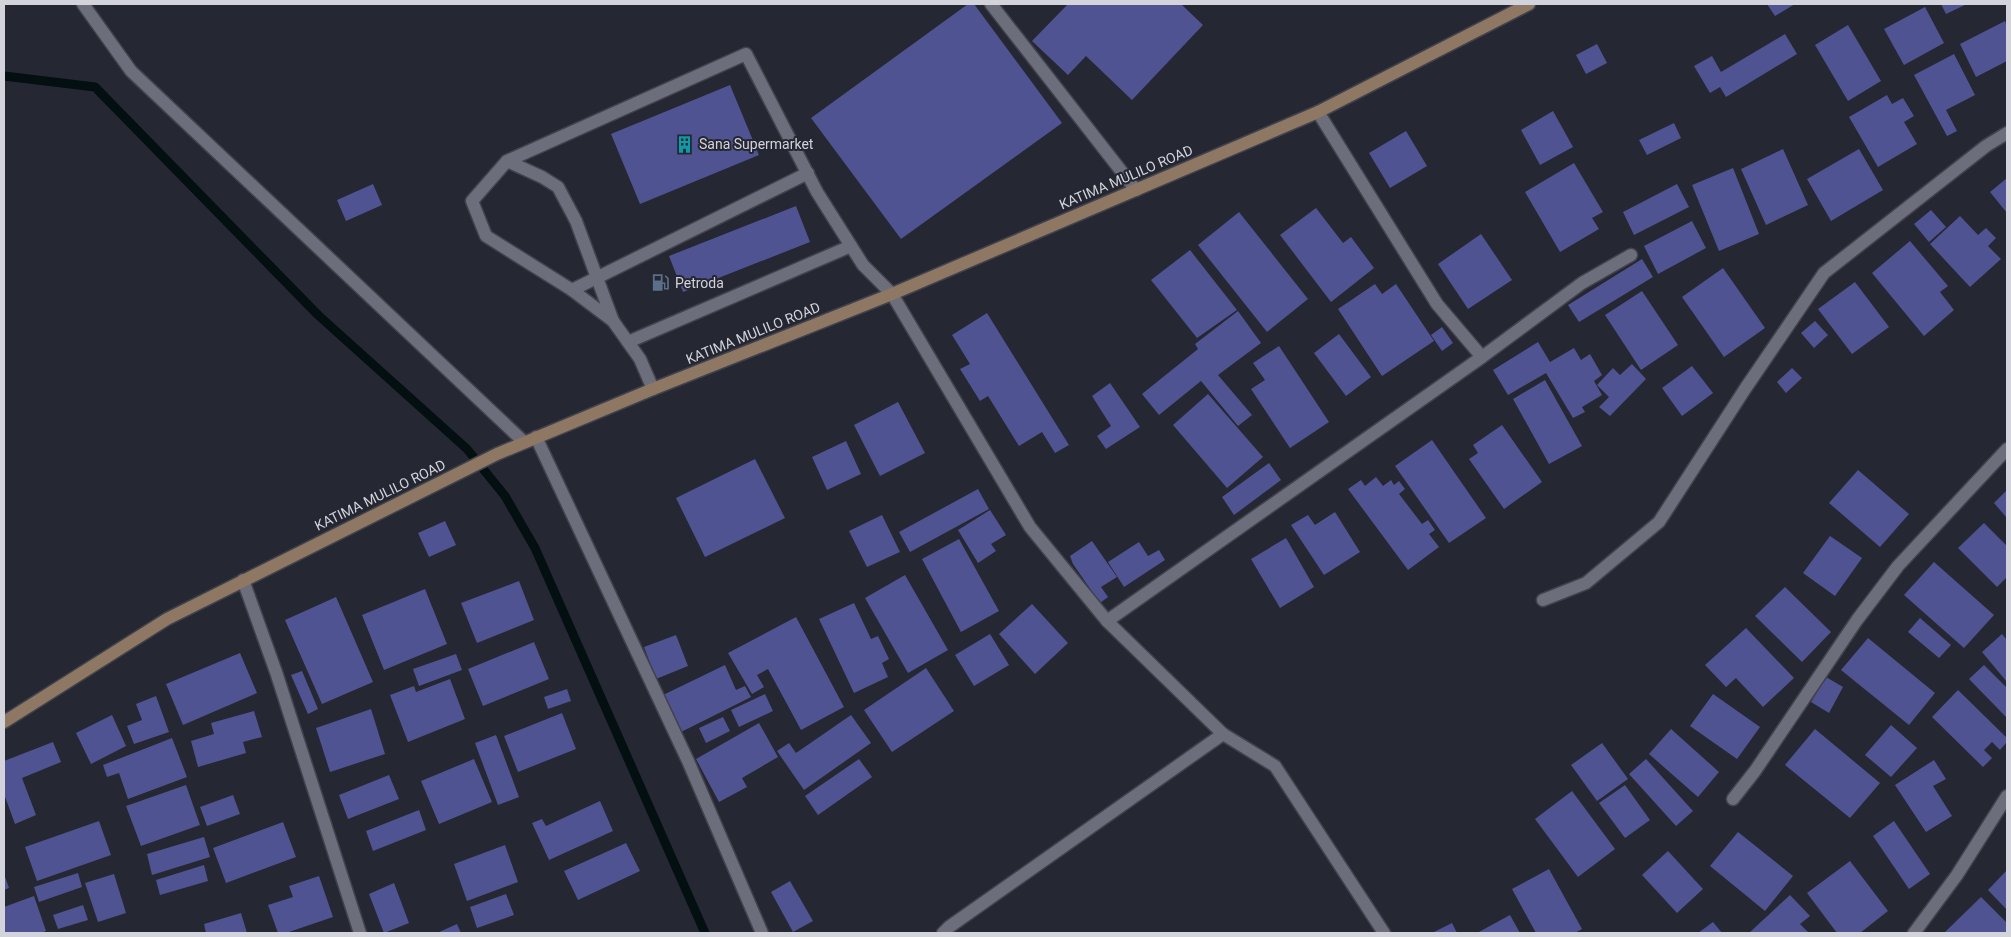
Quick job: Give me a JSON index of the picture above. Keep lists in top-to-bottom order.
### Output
{
  "streets": {
    "main road": ["KATIMA MULILO ROAD"]
  },
  "places": {
    "building": ["Sana Supermarket"],
    "fuel station": ["Petroda"]
  }
}
